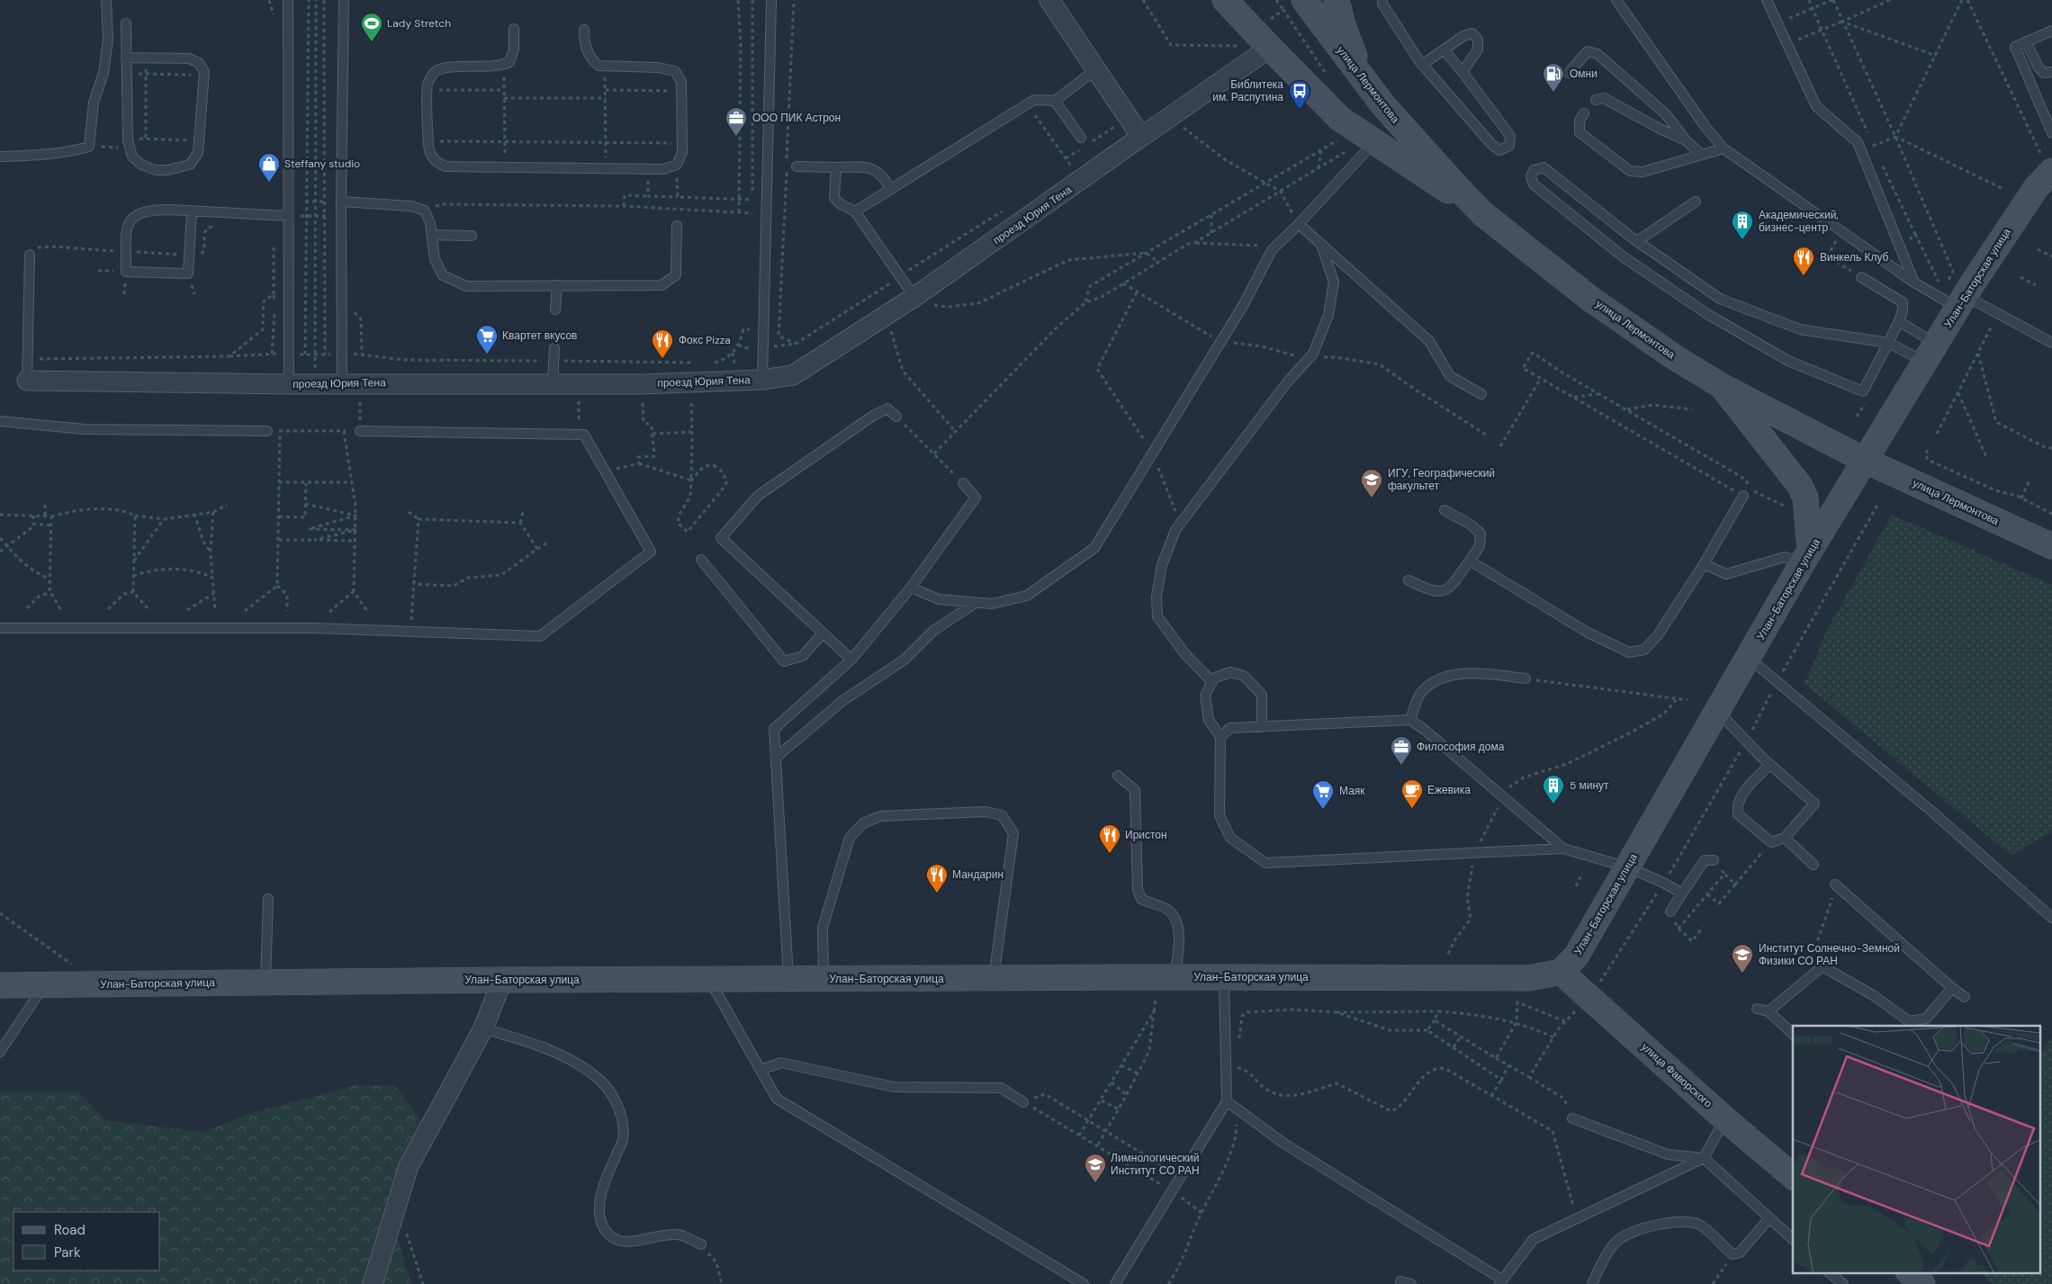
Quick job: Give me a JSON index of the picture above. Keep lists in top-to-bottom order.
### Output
{
  "streets": {
    "street": [
      "улица Лермонтова",
      "проезд Юрия Тена",
      "Улан-Баторская улица",
      "улица Фаворского"
    ]
  },
  "crossings": [
    ["улица Лермонтова", "Улан-Баторская улица"],
    ["Улан-Баторская улица", "улица Фаворского"]
  ],
  "places": {
    "sports": ["Lady Stretch"],
    "fuel station": ["Омни"],
    "bus stop": ["Библитека им. Распутина"],
    "office": ["ООО ПИК Астрон", "Философия дома"],
    "shop": ["Steffany studio"],
    "building": ["Академический, бизнес-центр", "5 минут"],
    "restaurant": [
      "Винкель Клуб",
      "Фокс Pizza",
      "Иристон",
      "Мандарин"
    ],
    "supermarket": ["Квартет вкусов", "Маяк"],
    "school or university": ["ИГУ, Географический факультет", "Институт Солнечно-Земной Физики СО РАН", "Лимнологический Институт СО РАН"],
    "cafe": ["Ежевика"]
  },
  "legend": ["Road", "Park"]
}
